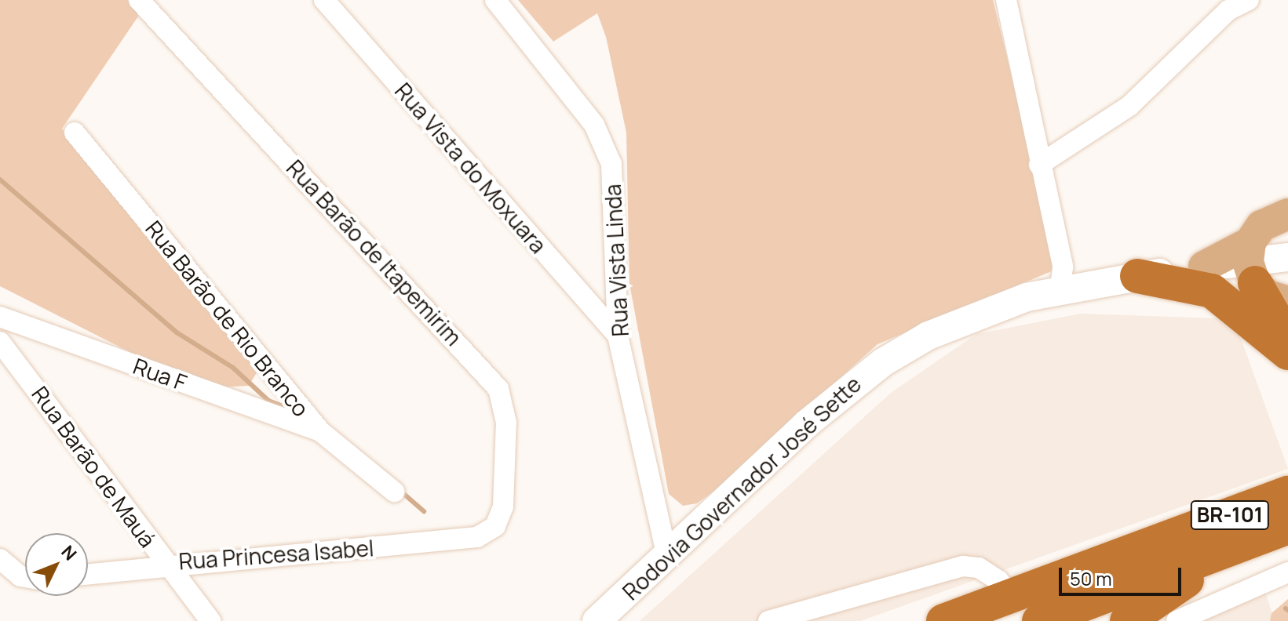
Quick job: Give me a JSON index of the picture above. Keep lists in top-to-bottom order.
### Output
{
  "streets": {
    "highway": ["BR-101"],
    "main road": ["Rodovia Governador José Sette"],
    "street": [
      "Rua Vista do Moxuara",
      "Rua Barão de Itapemirim",
      "Rua Vista Linda",
      "Rua Barão de Rio Branco",
      "Rua F",
      "Rua Barão de Mauá",
      "Rua Princesa Isabel"
    ]
  },
  "crossings": [
    ["Rua Vista do Moxuara", "Rua Vista Linda"],
    ["Rua Barão de Itapemirim", "Rua Princesa Isabel"],
    ["Rua Vista Linda", "Rodovia Governador José Sette"],
    ["Rua Barão de Rio Branco", "Rua F"],
    ["Rua Barão de Mauá", "Rua Princesa Isabel"]
  ],
  "scale_bar": "50 m",
  "north": "top right"
}
